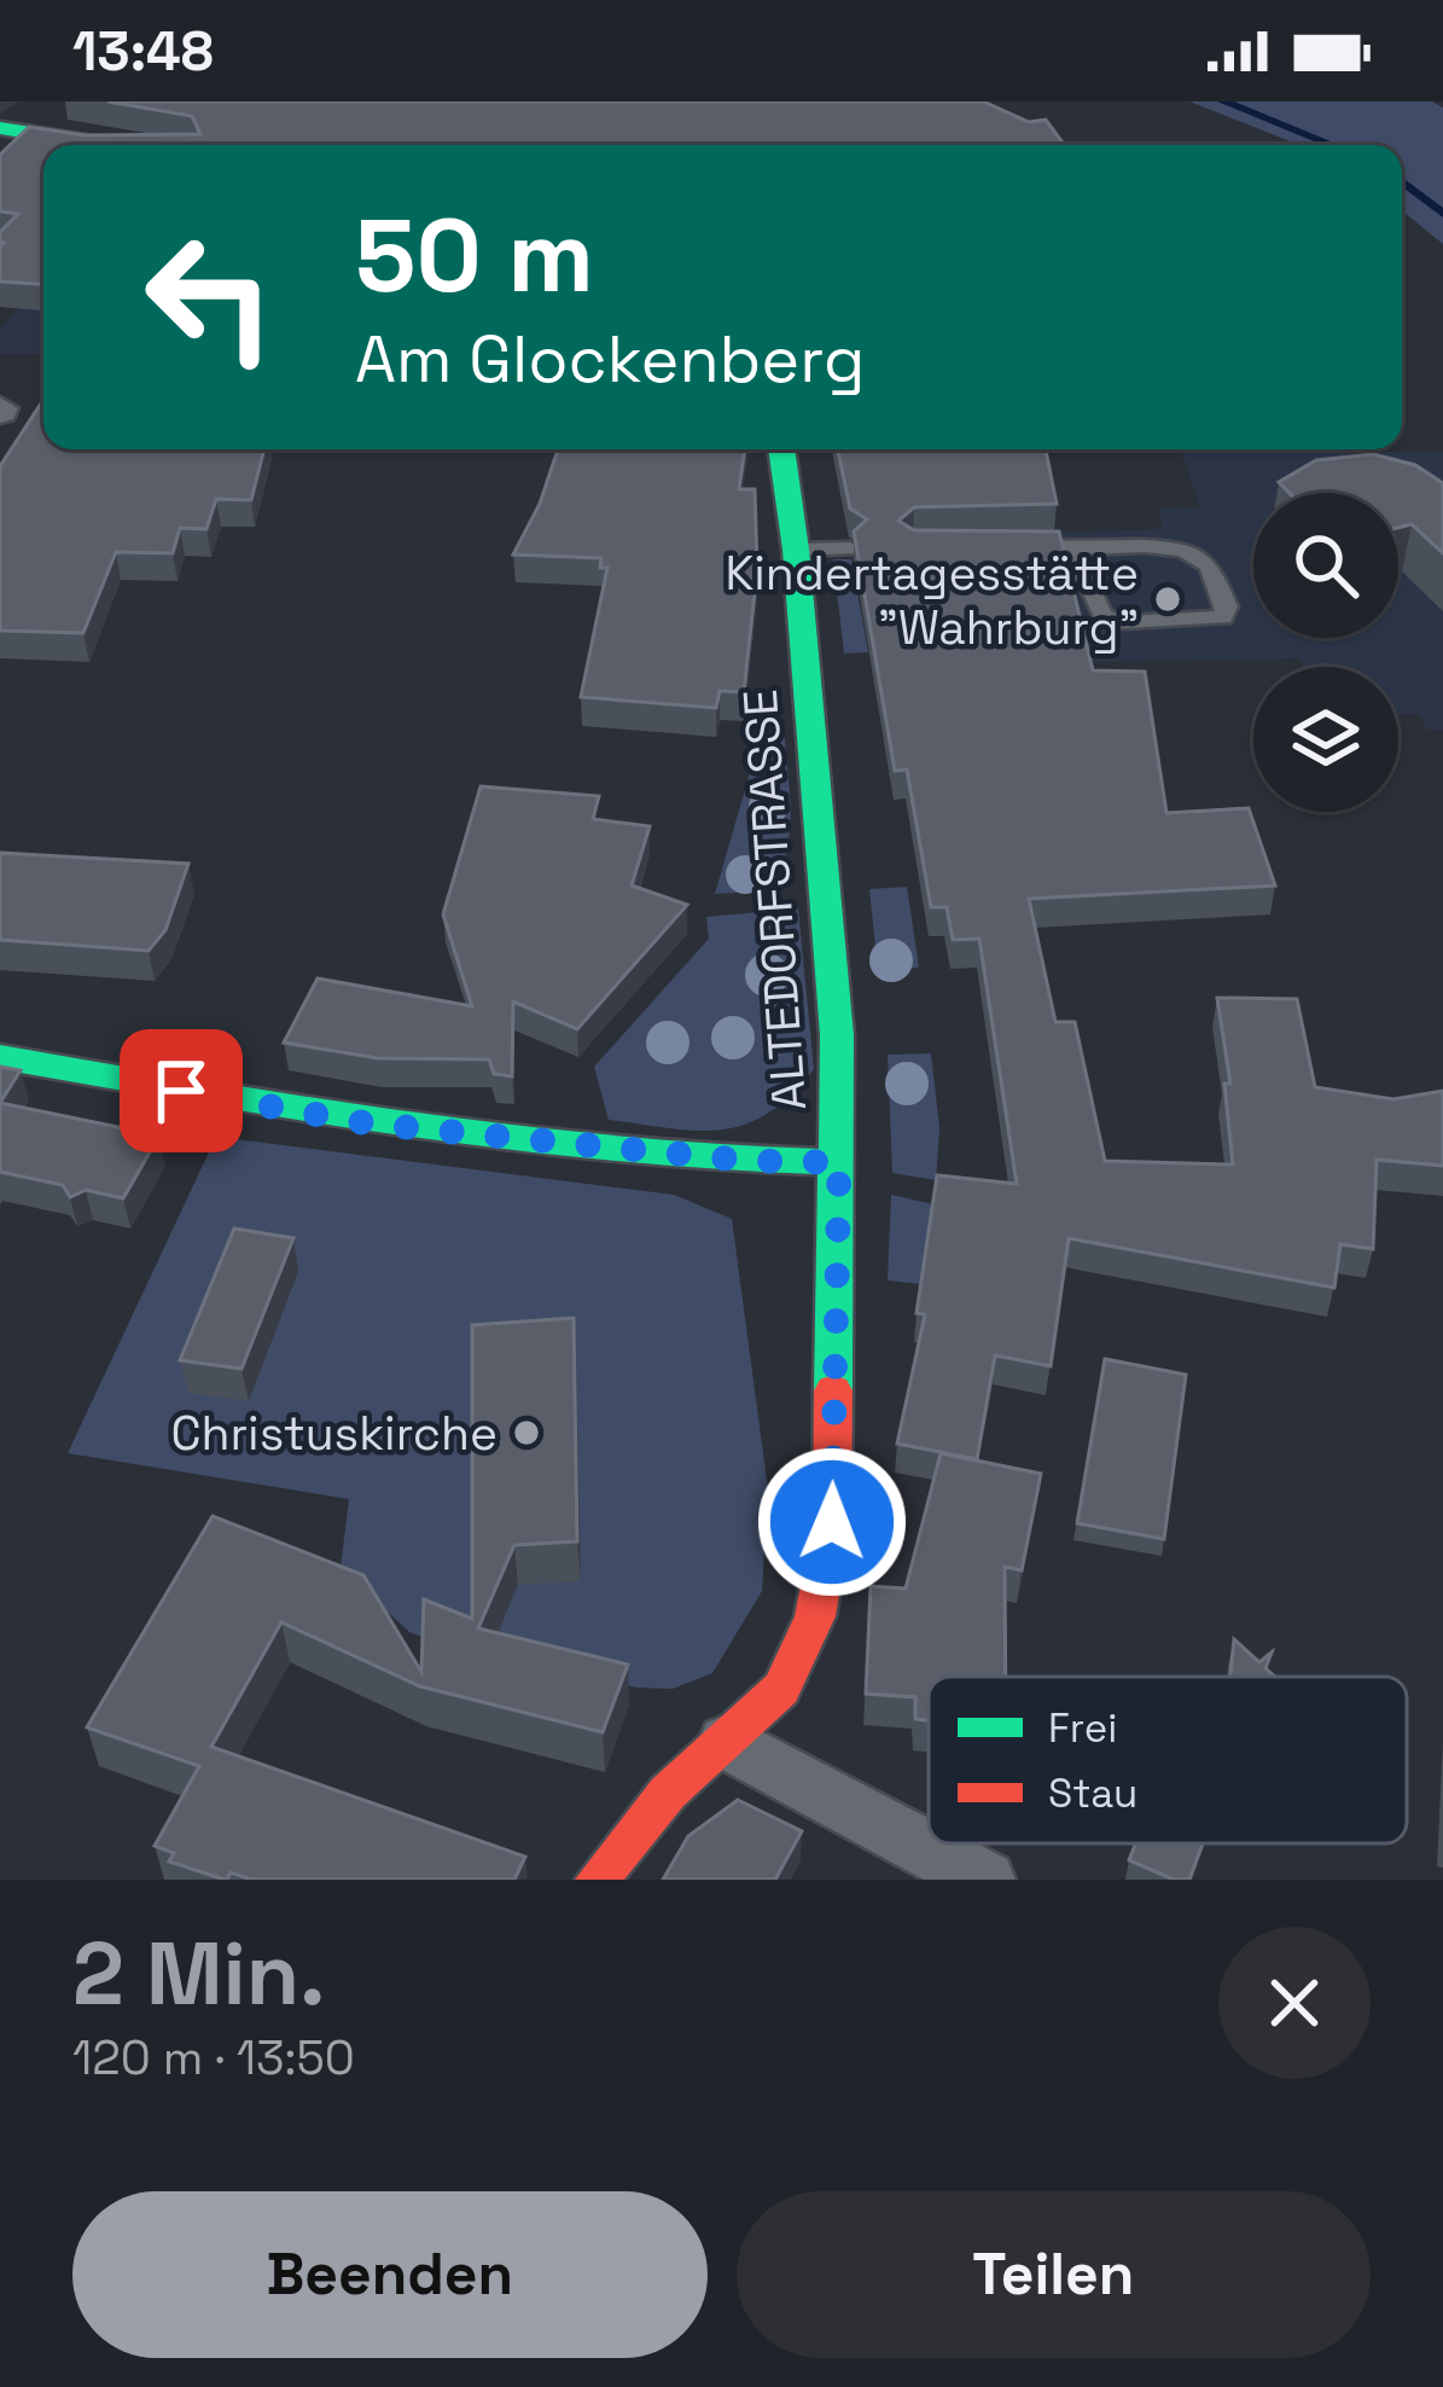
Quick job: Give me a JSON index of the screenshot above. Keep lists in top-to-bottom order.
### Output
{
  "streets": {
    "street": ["ALTEDORFSTRASSE"]
  },
  "places": ["Kindertagesstätte \"Wahrburg\"", "Christuskirche"],
  "legend": ["Frei", "Stau"],
  "page": {
    "status": "13:48",
    "turn": ["50 m", "Am Glockenberg"],
    "heading": ["2 Min.", "120 m · 13:50"],
    "buttons": ["Beenden", "Teilen"]
  }
}
